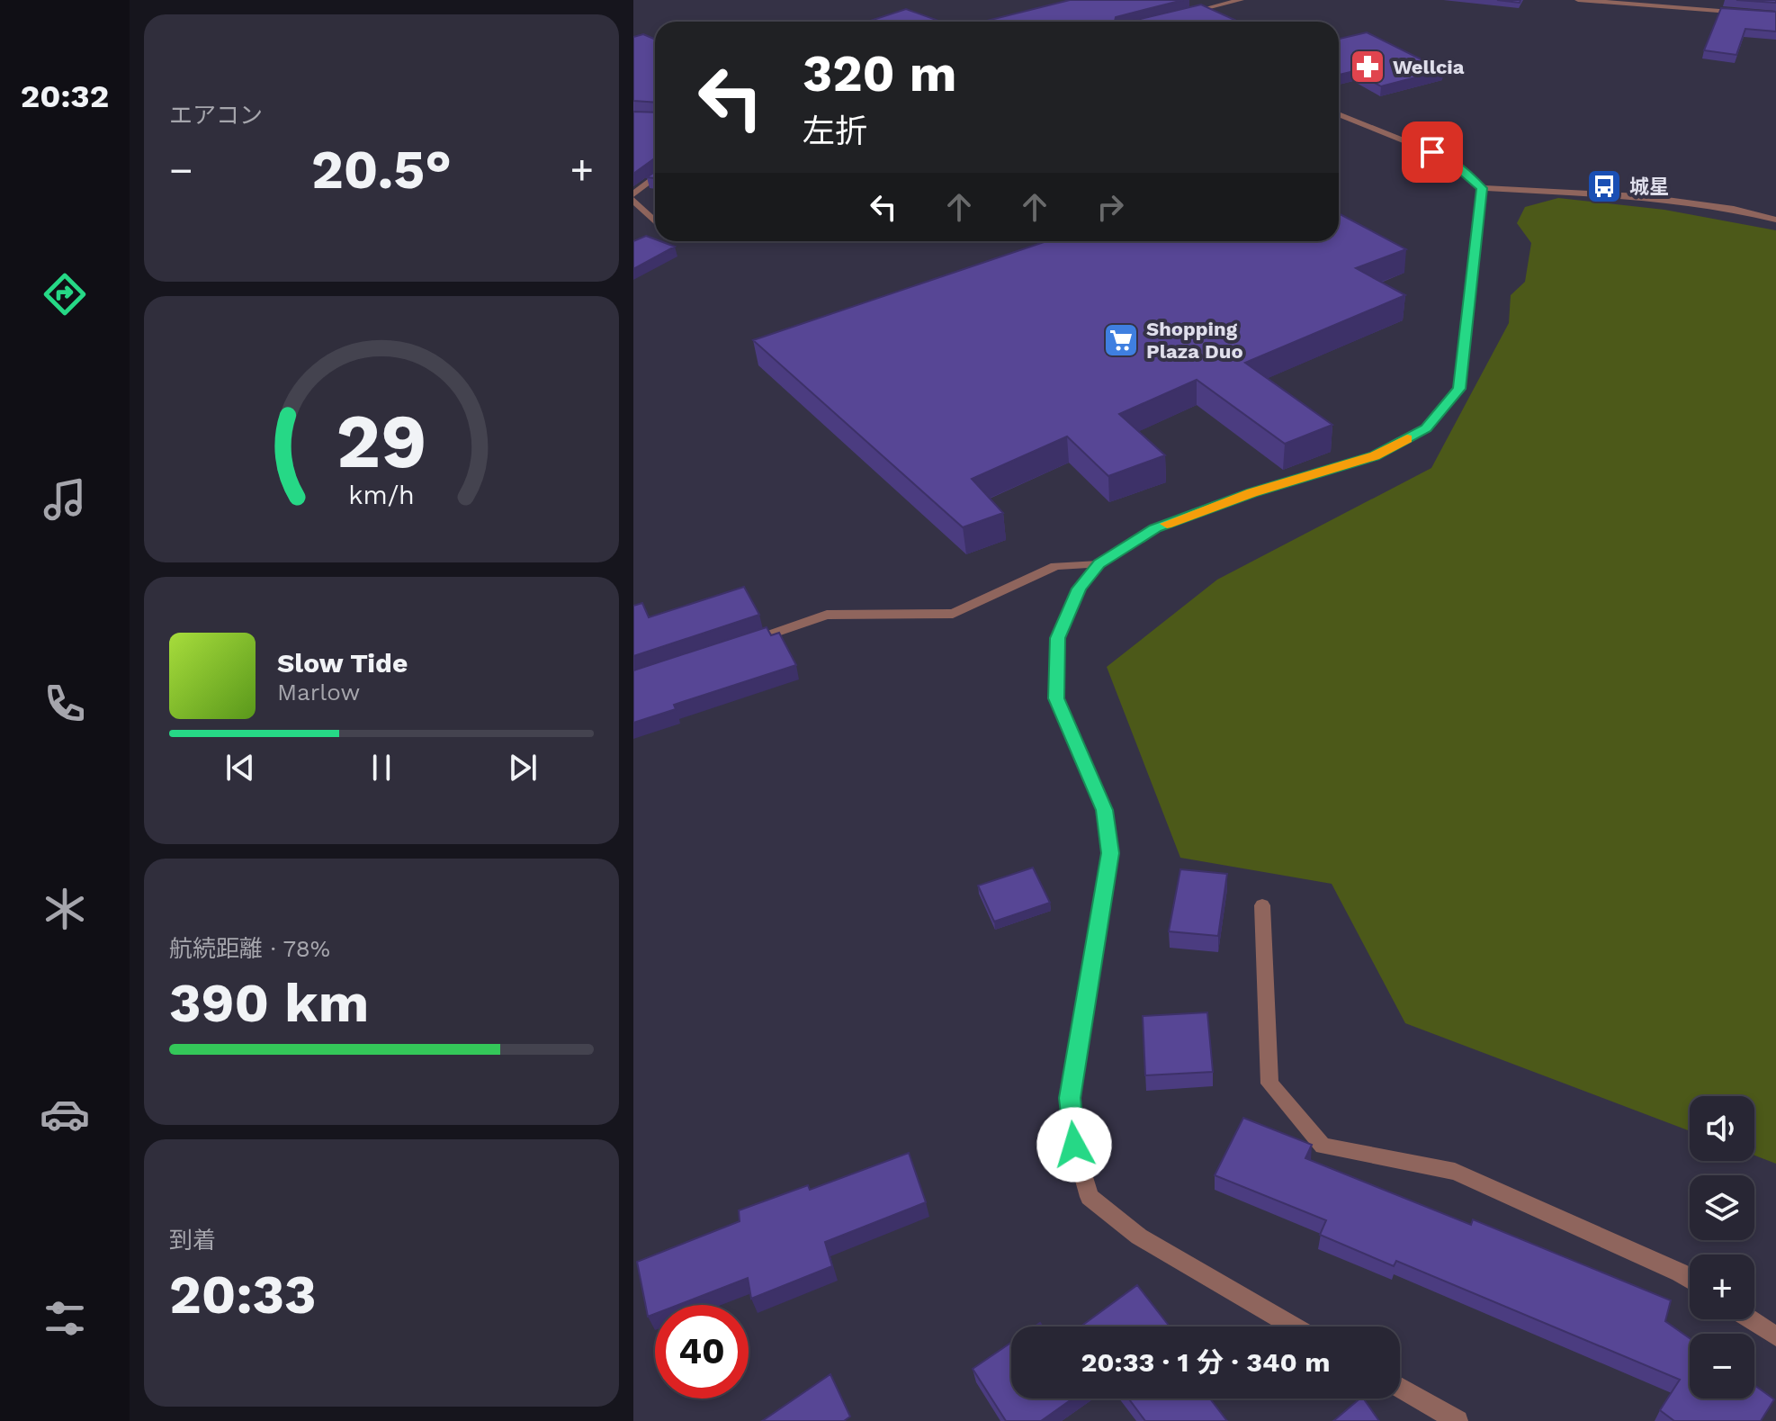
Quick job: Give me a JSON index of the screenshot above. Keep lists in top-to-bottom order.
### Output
{
  "places": {
    "pharmacy": ["Wellcia"],
    "bus stop": ["城星"],
    "supermarket": ["Shopping Plaza Duo"]
  },
  "page": {
    "tabs": "20:32",
    "tile": [
      "エアコン",
      ["航続距離 · 78%", "390 km"],
      ["到着", "20:33"]
    ],
    "turn": ["320 m", "左折"],
    "heat": ["−", "20.5°", "+"],
    "song": ["Slow Tide", "Marlow"],
    "map_buttons": ["+", "−"],
    "limit": "40",
    "trip": "20:33 · 1 分 · 340 m",
    "gauge": ["29", "km/h"]
  }
}
